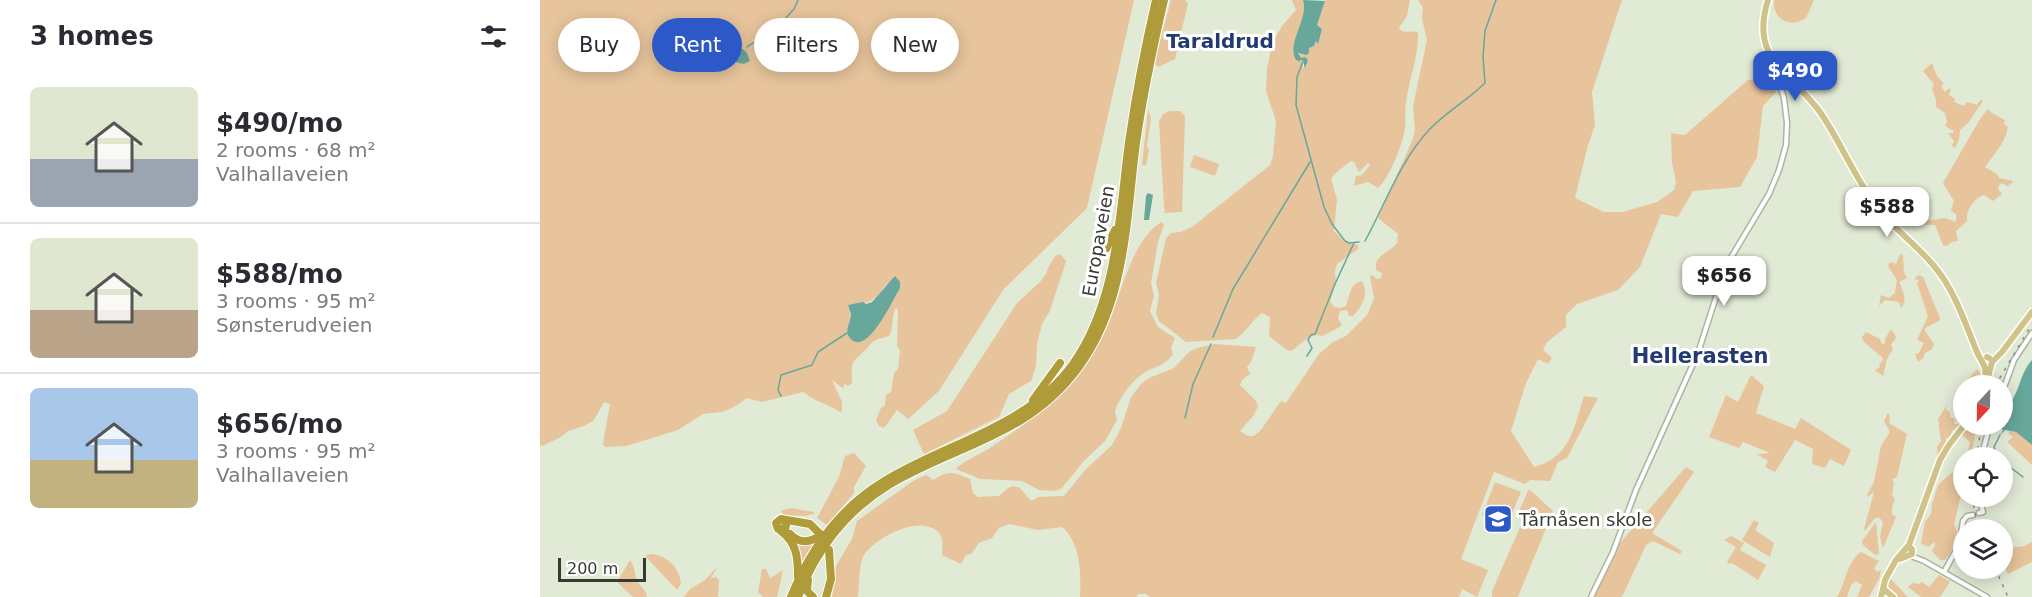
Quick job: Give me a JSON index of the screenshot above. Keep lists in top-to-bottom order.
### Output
{
  "streets": {
    "highway": ["Europaveien"]
  },
  "districts": ["Taraldrud", "Hellerasten"],
  "places": {
    "school or university": ["Tårnåsen skole"]
  },
  "scale_bar": "200 m",
  "north": "bottom",
  "page": {
    "heading": "3 homes",
    "chip": [
      "Buy",
      "Rent",
      "Filters",
      "New"
    ],
    "price": ["$490", "$588", "$656"],
    "list": [
      {
        "name": "$490/mo",
        "note": "2 rooms · 68 m² · Valhallaveien"
      },
      {
        "name": "$588/mo",
        "note": "3 rooms · 95 m² · Sønsterudveien"
      },
      {
        "name": "$656/mo",
        "note": "3 rooms · 95 m² · Valhallaveien"
      }
    ],
    "scale": "200 m"
  }
}
